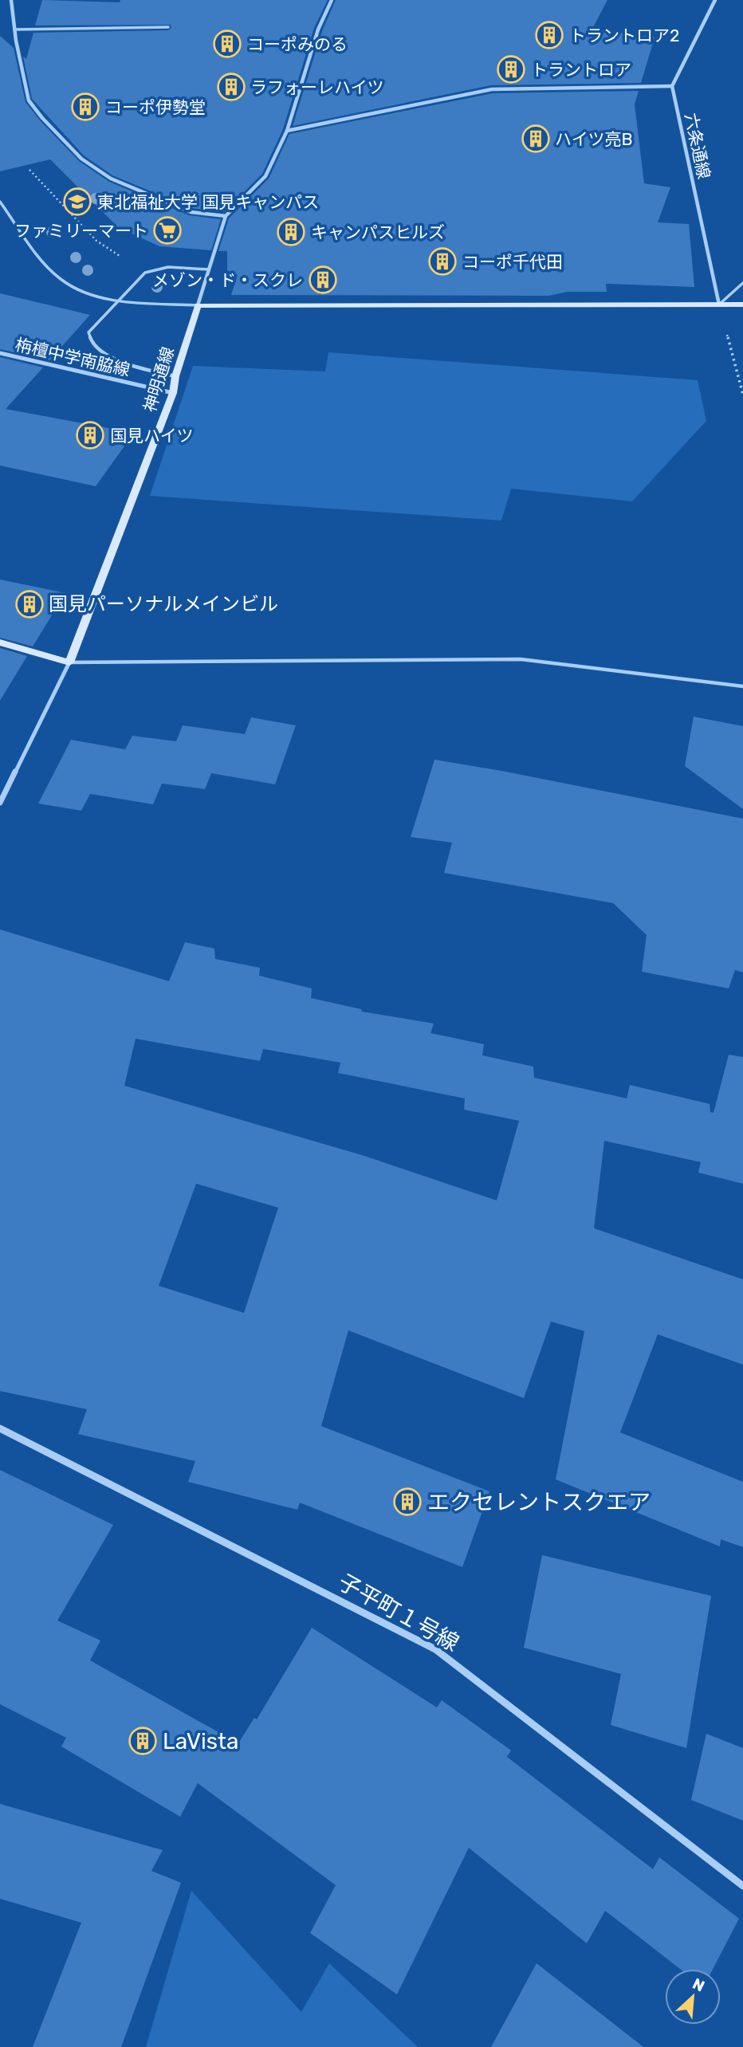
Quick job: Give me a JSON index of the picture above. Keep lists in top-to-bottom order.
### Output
{
  "streets": {
    "street": [
      "六条通線",
      "栴檀中学南脇線",
      "神明通線",
      "子平町１号線"
    ]
  },
  "crossings": [
    ["栴檀中学南脇線", "神明通線"]
  ],
  "places": {
    "building": [
      "トラントロア2",
      "コーポみのる",
      "トラントロア",
      "ラフォーレハイツ",
      "コーポ伊勢堂",
      "ハイツ亮B",
      "キャンパスヒルズ",
      "コーポ千代田",
      "メゾン・ド・スクレ",
      "国見ハイツ",
      "国見パーソナルメインビル",
      "エクセレントスクエア",
      "LaVista"
    ],
    "school or university": ["東北福祉大学 国見キャンパス"],
    "supermarket": ["ファミリーマート"]
  },
  "north": "top right"
}
